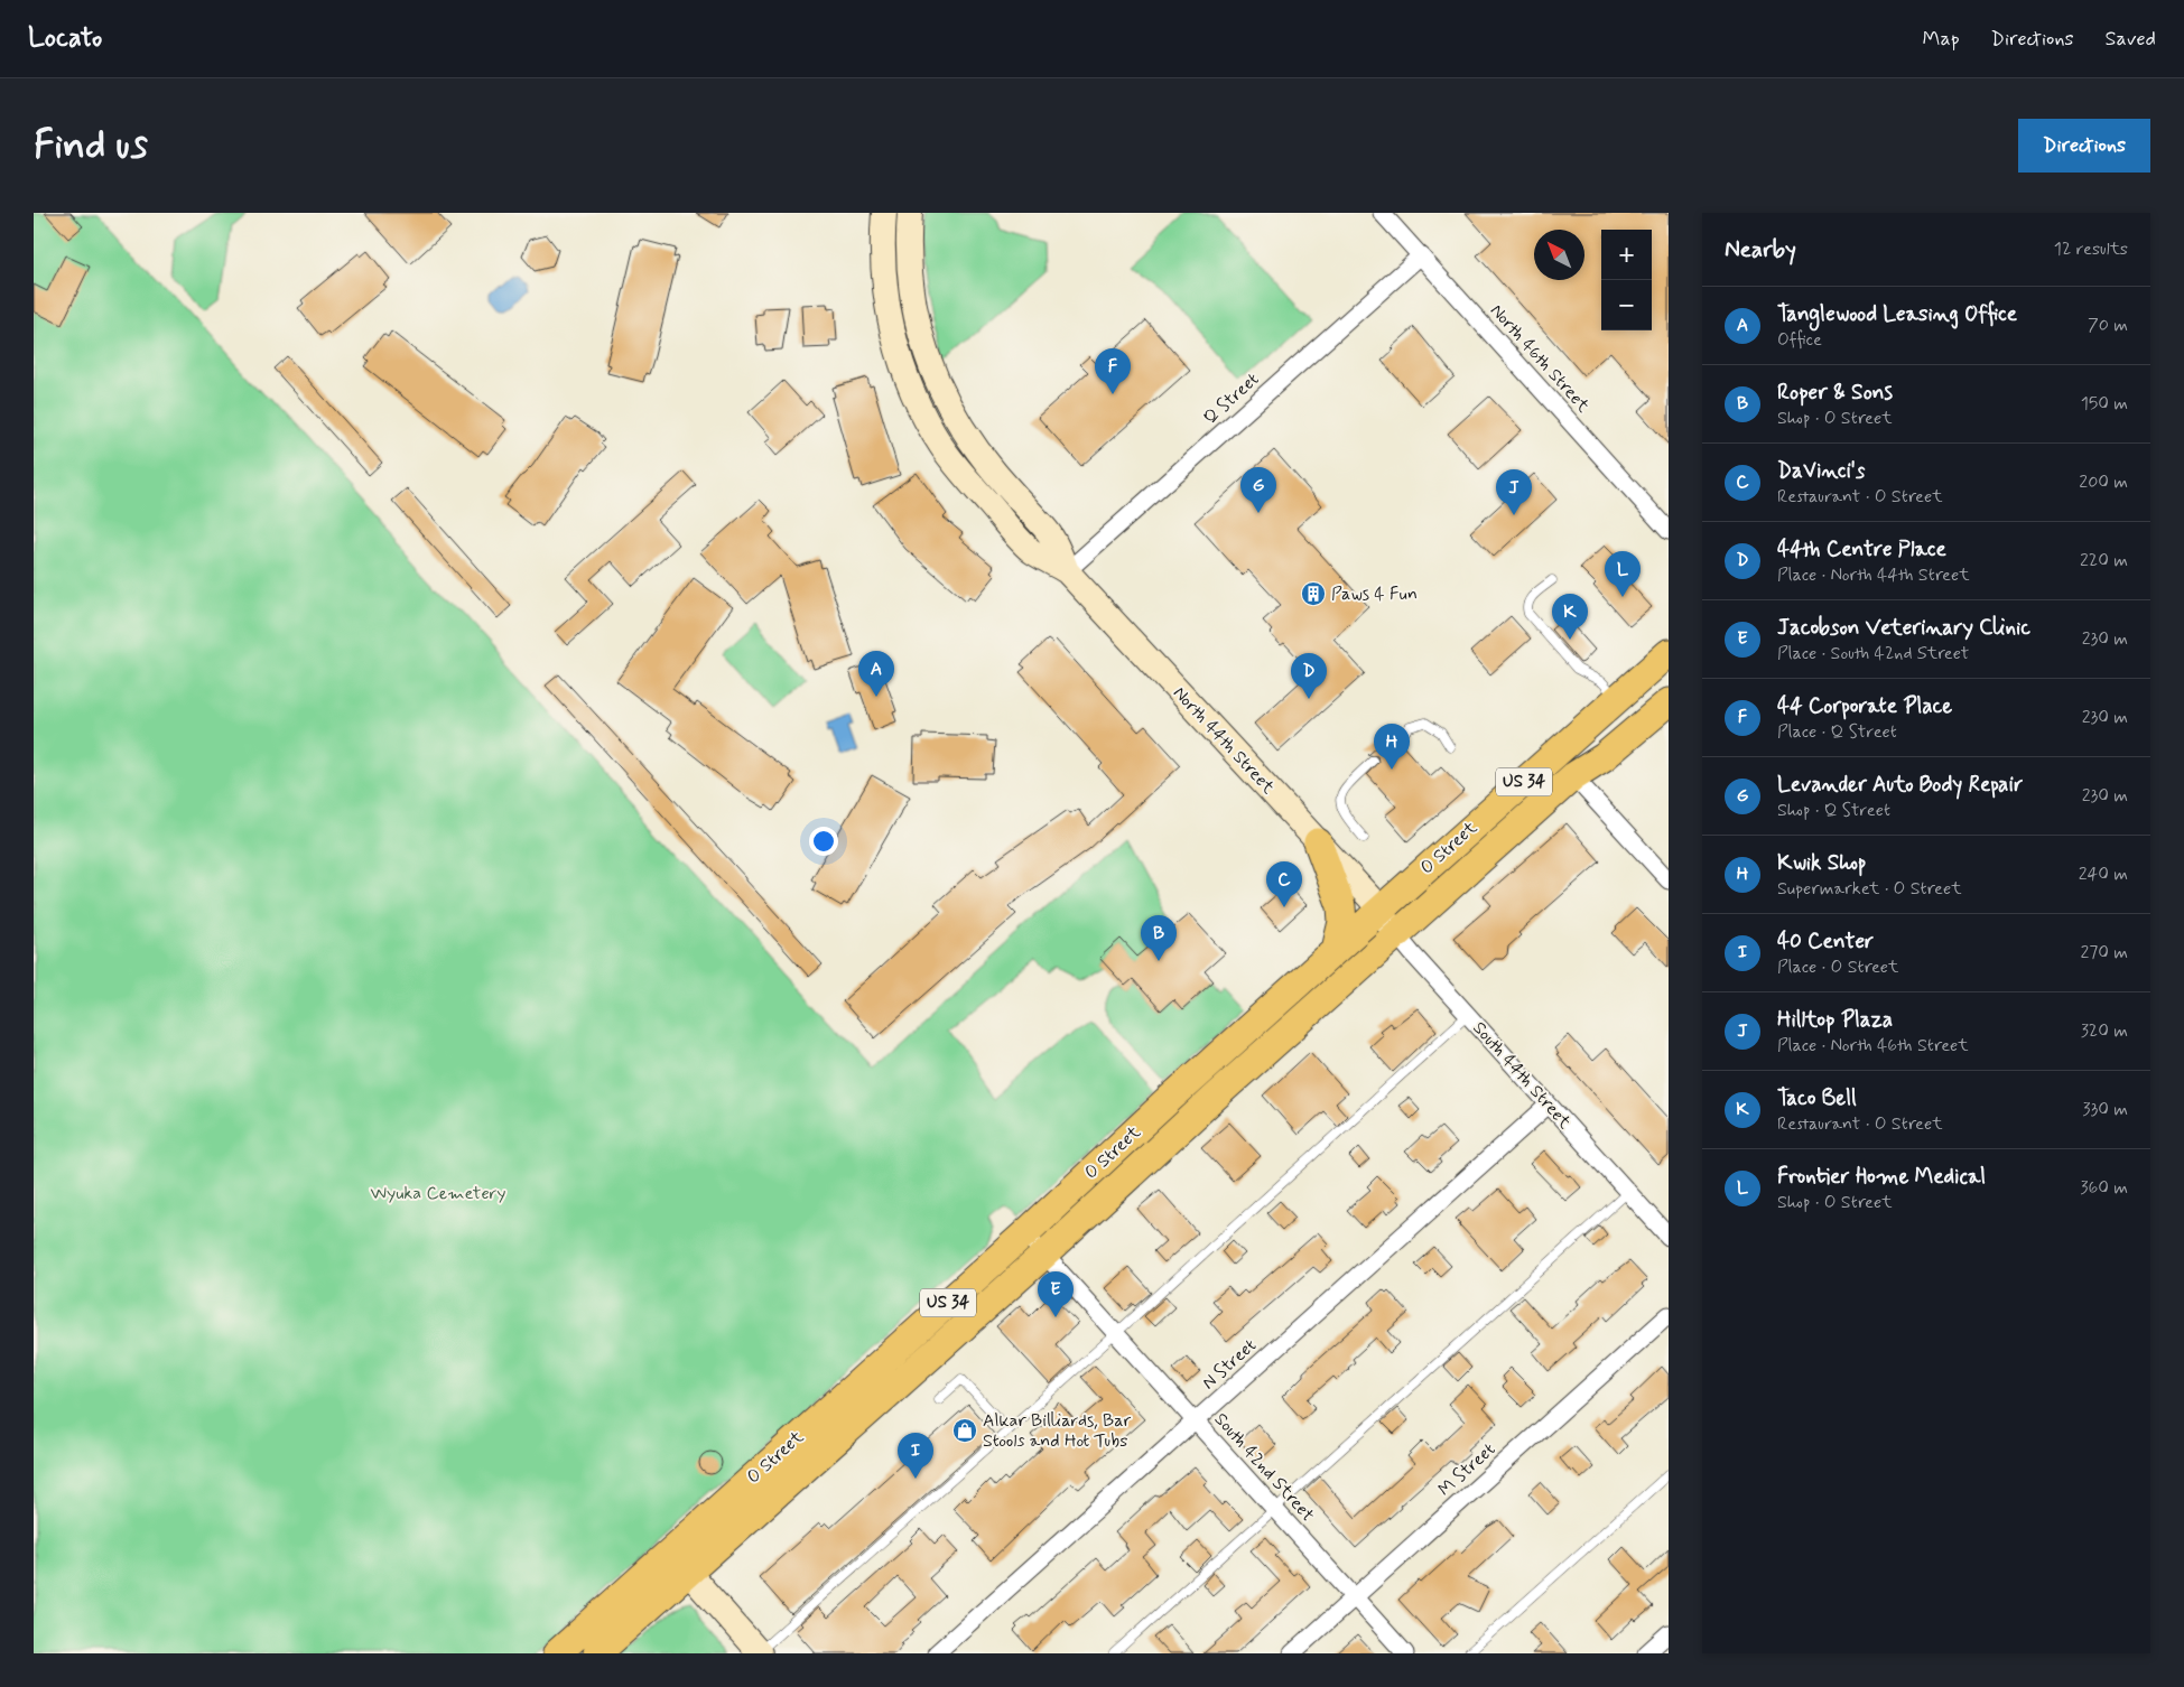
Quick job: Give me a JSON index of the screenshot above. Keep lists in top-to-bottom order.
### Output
{
  "streets": {
    "main road": [
      "North 44th Street",
      "US 34",
      "O Street",
      "South 44th Street"
    ],
    "street": [
      "North 46th Street",
      "Q Street",
      "N Street",
      "South 42nd Street",
      "M Street"
    ]
  },
  "crossings": [
    ["North 46th Street", "Q Street"],
    ["Q Street", "North 44th Street"],
    ["North 44th Street", "O Street"],
    ["North 44th Street", "South 44th Street"],
    ["O Street", "South 44th Street"],
    ["O Street", "South 42nd Street"],
    ["South 44th Street", "N Street"],
    ["N Street", "South 42nd Street"],
    ["South 42nd Street", "M Street"]
  ],
  "parks": ["Wyuka Cemetery"],
  "places": {
    "building": ["Paws 4 Fun"],
    "shop": ["Alkar Billiards, Bar Stools and Hot Tubs"]
  },
  "north": "top left",
  "page": {
    "header": "Locato",
    "nav": ["Map", "Directions", "Saved"],
    "buttons": "Directions",
    "title": "Find us",
    "heading": ["Nearby", "12 results"],
    "map_buttons": ["+", "−"],
    "list": [
      {
        "mark": "A",
        "name": "Tanglewood Leasing Office",
        "note": "Office",
        "value": "70 m"
      },
      {
        "mark": "B",
        "name": "Roper & Sons",
        "note": "Shop · O Street",
        "value": "150 m"
      },
      {
        "mark": "C",
        "name": "DaVinci's",
        "note": "Restaurant · O Street",
        "value": "200 m"
      },
      {
        "mark": "D",
        "name": "44th Centre Place",
        "note": "Place · North 44th Street",
        "value": "220 m"
      },
      {
        "mark": "E",
        "name": "Jacobson Veterinary Clinic",
        "note": "Place · South 42nd Street",
        "value": "230 m"
      },
      {
        "mark": "F",
        "name": "44 Corporate Place",
        "note": "Place · Q Street",
        "value": "230 m"
      },
      {
        "mark": "G",
        "name": "Levander Auto Body Repair",
        "note": "Shop · Q Street",
        "value": "230 m"
      },
      {
        "mark": "H",
        "name": "Kwik Shop",
        "note": "Supermarket · O Street",
        "value": "240 m"
      },
      {
        "mark": "I",
        "name": "40 Center",
        "note": "Place · O Street",
        "value": "270 m"
      },
      {
        "mark": "J",
        "name": "Hilltop Plaza",
        "note": "Place · North 46th Street",
        "value": "320 m"
      },
      {
        "mark": "K",
        "name": "Taco Bell",
        "note": "Restaurant · O Street",
        "value": "330 m"
      },
      {
        "mark": "L",
        "name": "Frontier Home Medical",
        "note": "Shop · O Street",
        "value": "360 m"
      }
    ],
    "pins": [
      "F",
      "G",
      "J",
      "L",
      "K",
      "A",
      "D",
      "H",
      "C",
      "B",
      "E",
      "I"
    ]
  }
}
